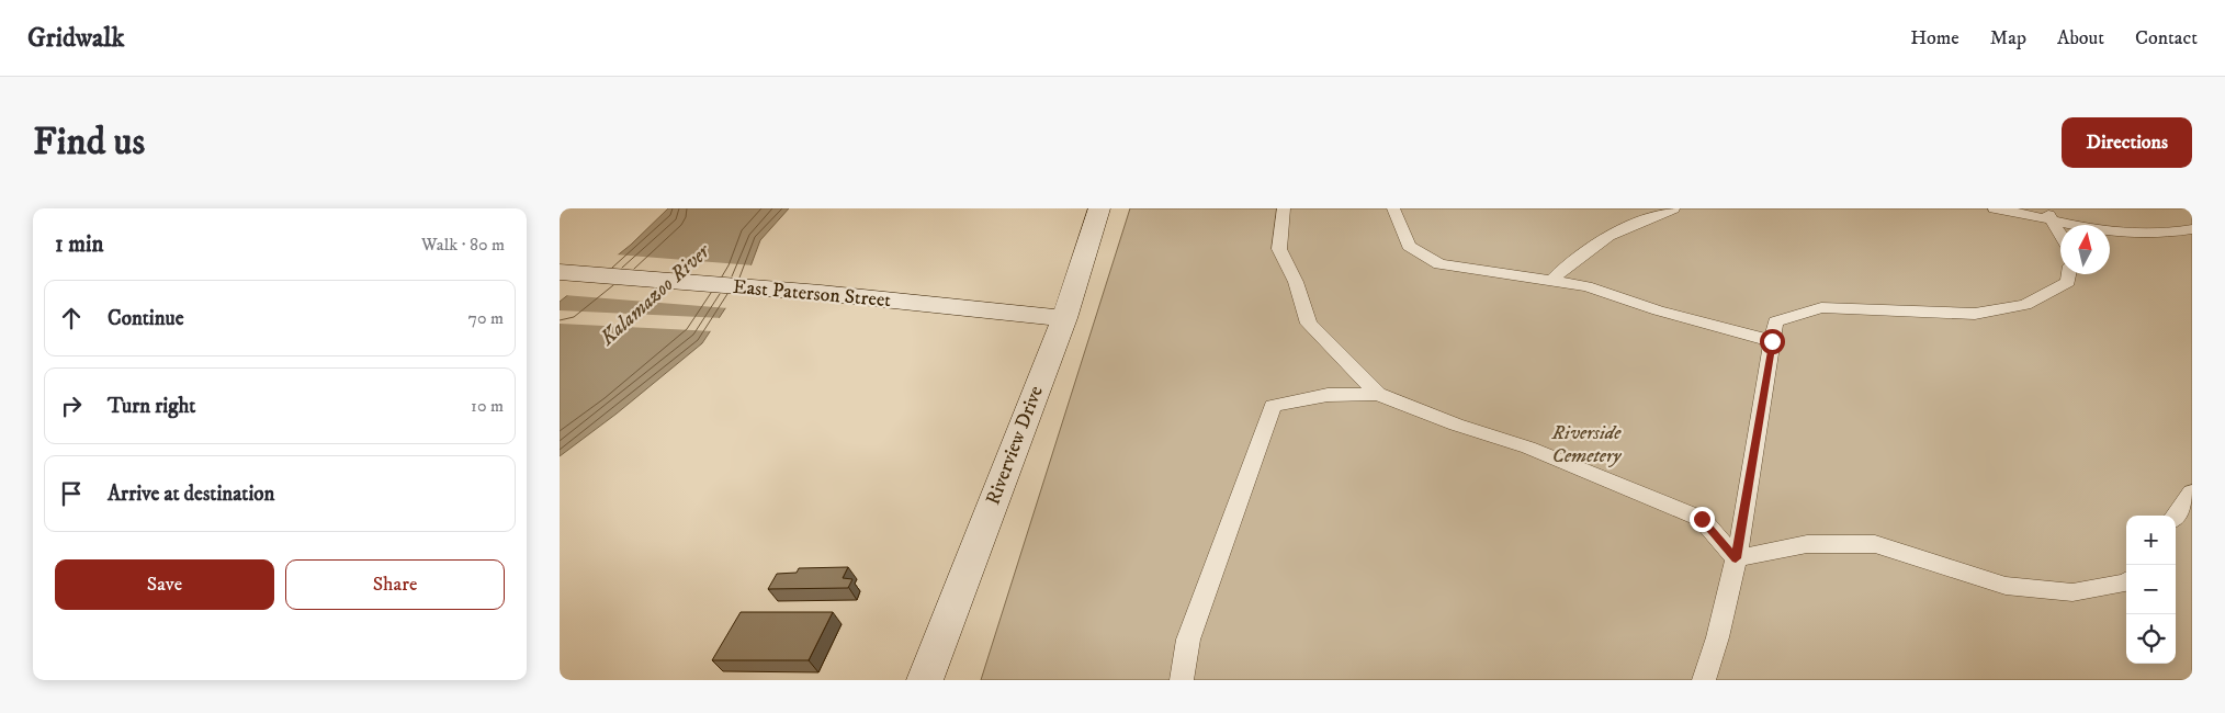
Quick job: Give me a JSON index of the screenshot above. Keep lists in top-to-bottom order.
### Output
{
  "streets": {
    "street": ["East Paterson Street", "Riverview Drive"]
  },
  "crossings": [
    ["East Paterson Street", "Riverview Drive"]
  ],
  "water": ["Kalamazoo River"],
  "parks": ["Riverside Cemetery"],
  "north": "top",
  "page": {
    "header": "Gridwalk",
    "nav": [
      "Home",
      "Map",
      "About",
      "Contact"
    ],
    "buttons": [
      "Directions",
      ["Save", "Share"]
    ],
    "title": "Find us",
    "heading": ["1 min", "Walk · 80 m"],
    "list": [
      ["Continue", "70 m"],
      ["Turn right", "10 m"],
      "Arrive at destination"
    ],
    "map_buttons": ["+", "−"]
  }
}
